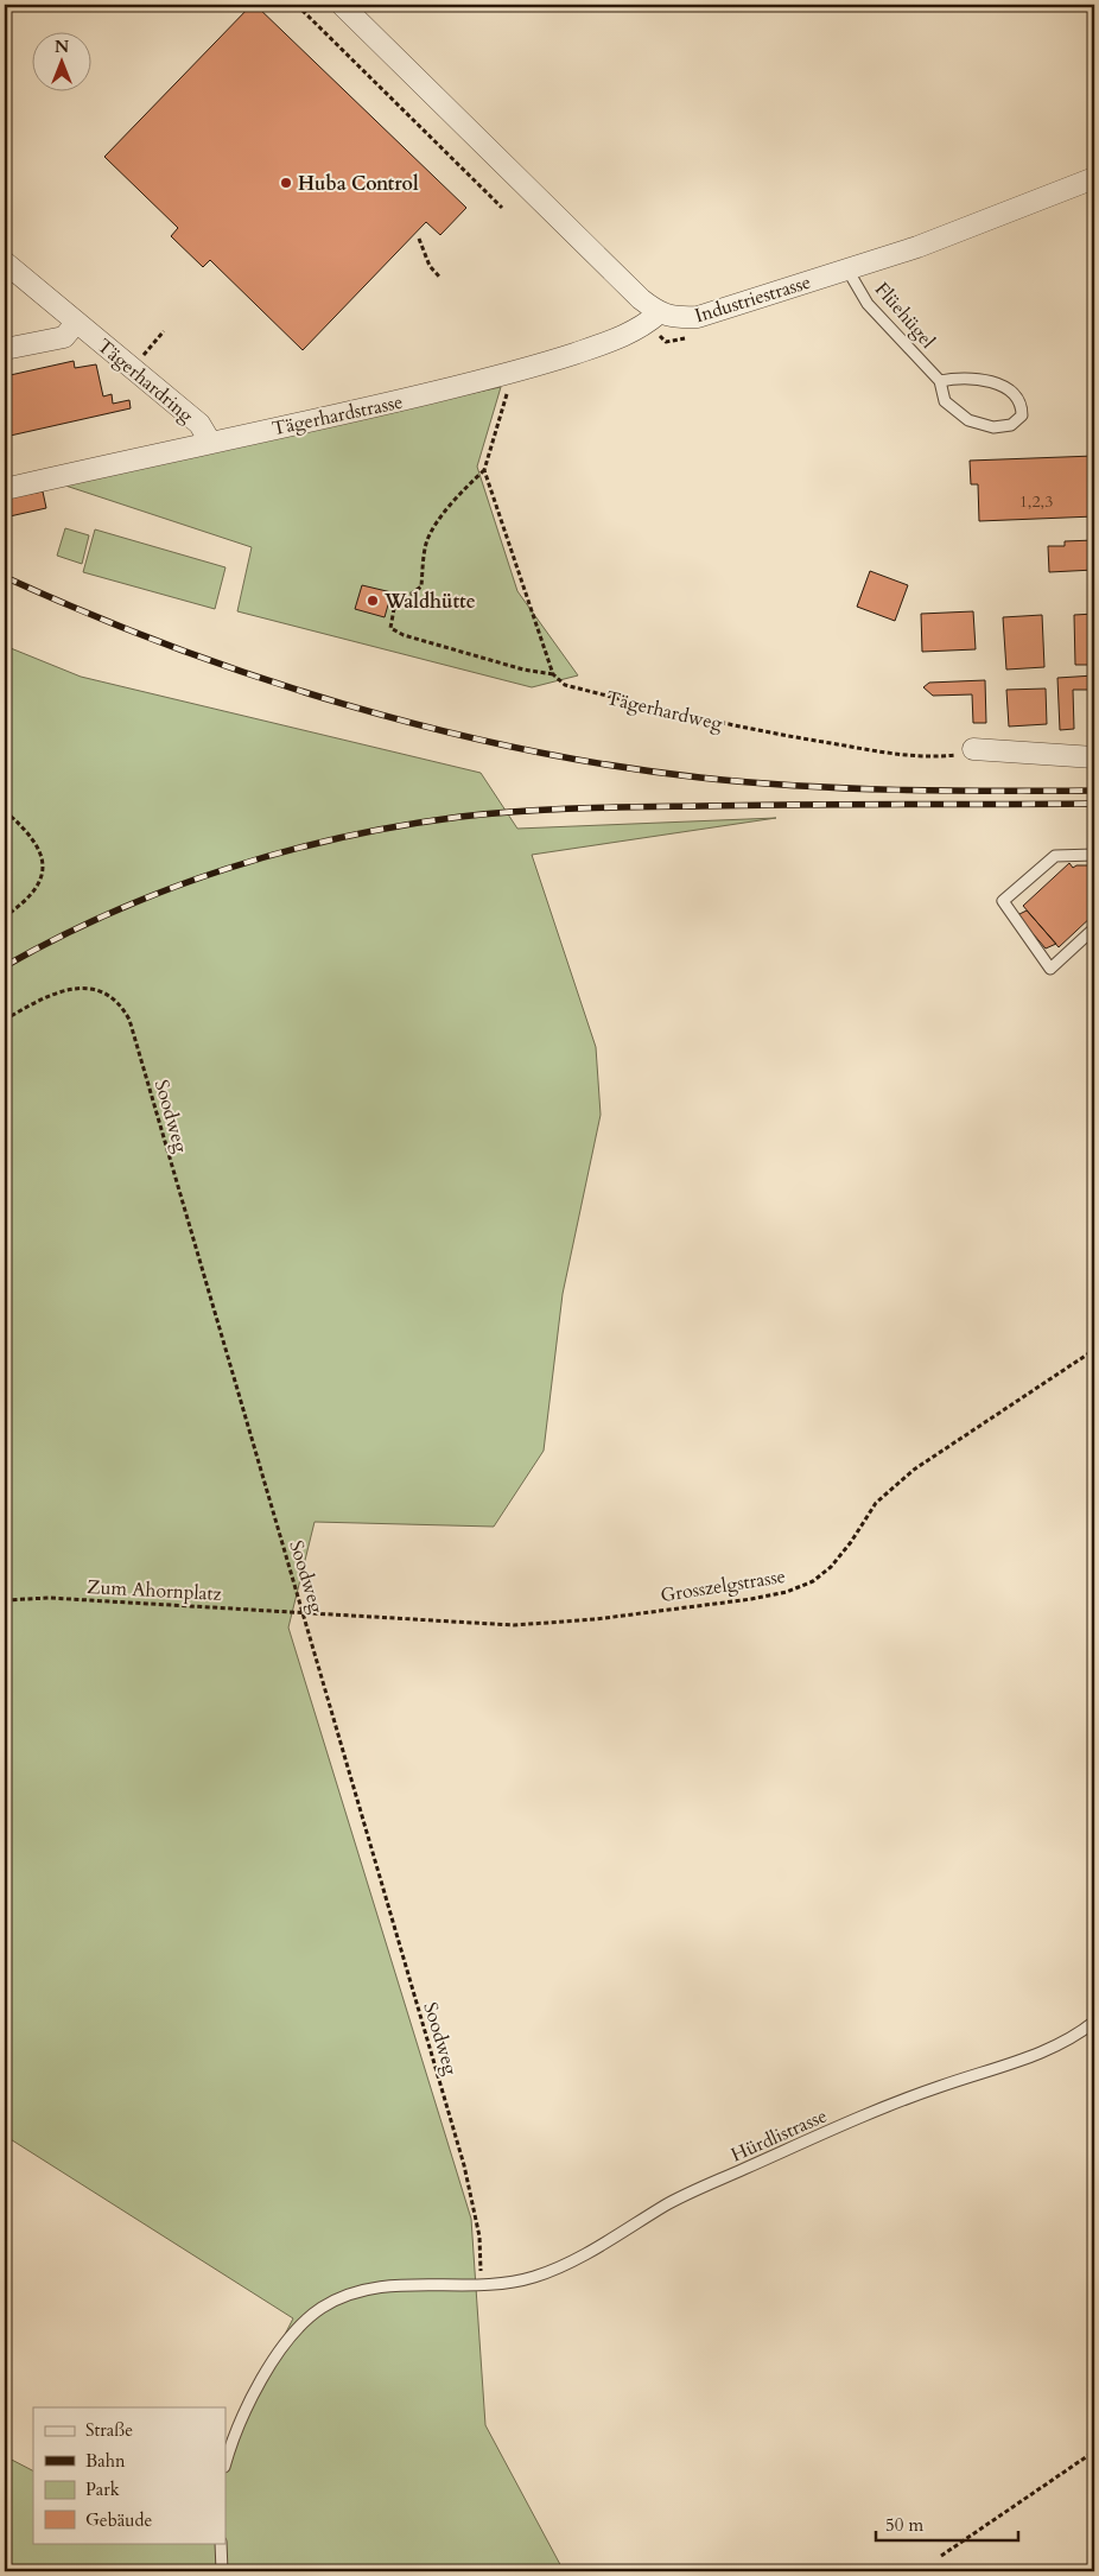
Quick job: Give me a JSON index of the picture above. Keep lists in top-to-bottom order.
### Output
{
  "streets": {
    "street": ["Industriestrasse", "Tägerhardring", "Tägerhardstrasse"],
    "lane": ["Flüehügel", "Hürdlistrasse"],
    "path": [
      "Tägerhardweg",
      "Soodweg",
      "Grosszelgstrasse",
      "Zum Ahornplatz"
    ]
  },
  "crossings": [
    ["Industriestrasse", "Flüehügel"],
    ["Industriestrasse", "Tägerhardstrasse"],
    ["Tägerhardring", "Tägerhardstrasse"],
    ["Soodweg", "Grosszelgstrasse"],
    ["Soodweg", "Zum Ahornplatz"],
    ["Soodweg", "Hürdlistrasse"],
    ["Grosszelgstrasse", "Zum Ahornplatz"]
  ],
  "places": ["Huba Control", "Waldhütte"],
  "house_numbers": ["1,2,3"],
  "legend": [
    "Straße",
    "Bahn",
    "Park",
    "Gebäude"
  ],
  "scale_bar": "50 m",
  "north": "top"
}
